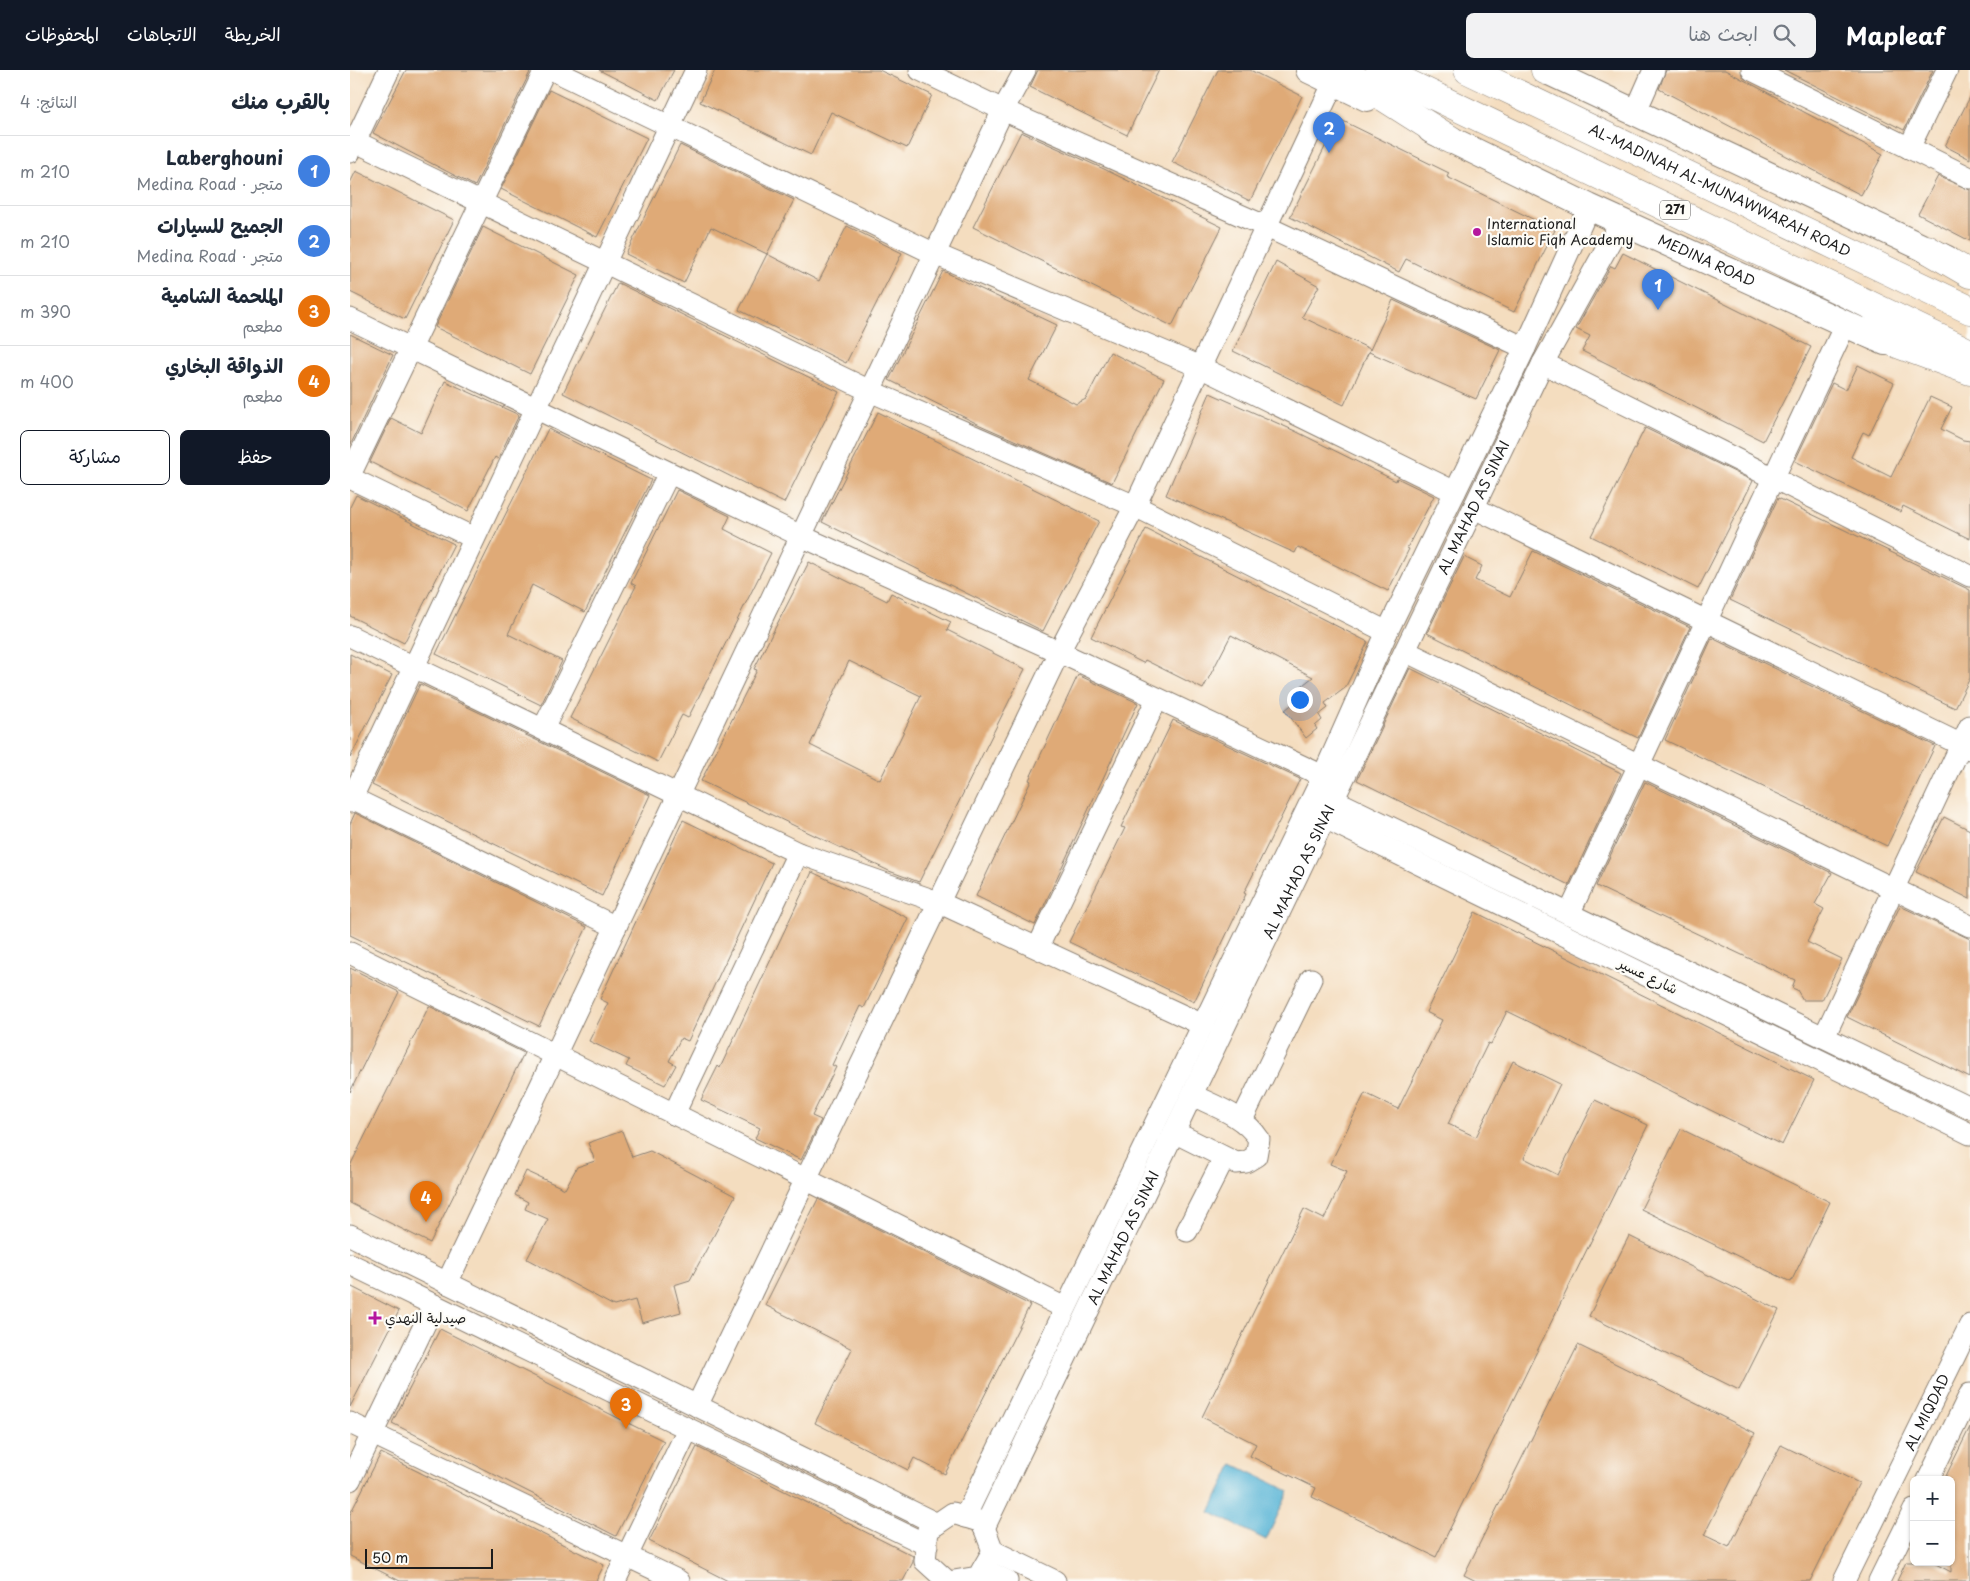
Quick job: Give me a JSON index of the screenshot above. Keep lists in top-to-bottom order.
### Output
{
  "streets": {
    "highway": ["AL-MADINAH AL-MUNAWWARAH ROAD", "271"],
    "main road": ["MEDINA ROAD"],
    "street": ["AL MAHAD AS SINAI", "شارع عسير", "AL MIQDAD"]
  },
  "crossings": [
    ["MEDINA ROAD", "AL MAHAD AS SINAI"],
    ["AL MAHAD AS SINAI", "شارع عسير"]
  ],
  "places": {
    "other": ["International Islamic Fiqh Academy"],
    "health": ["صيدلية النهدي"]
  },
  "scale_bar": "50 m",
  "page": {
    "header": "Mapleaf",
    "search": "ابحث هنا",
    "nav": ["الخريطة", "الاتجاهات", "المحفوظات"],
    "heading": ["بالقرب منك", "النتائج: 4"],
    "pins": [
      "2",
      "1",
      "4",
      "3"
    ],
    "list": [
      {
        "mark": "1",
        "name": "Laberghouni",
        "note": "متجر · Medina Road",
        "value": "210 m"
      },
      {
        "mark": "2",
        "name": "الجميح للسيارات",
        "note": "متجر · Medina Road",
        "value": "210 m"
      },
      {
        "mark": "3",
        "name": "الملحمة الشامية",
        "note": "مطعم",
        "value": "390 m"
      },
      {
        "mark": "4",
        "name": "الذواقة البخاري",
        "note": "مطعم",
        "value": "400 m"
      }
    ],
    "buttons": ["حفظ", "مشاركة"],
    "map_buttons": ["+", "−"],
    "scale": "50 m"
  }
}
